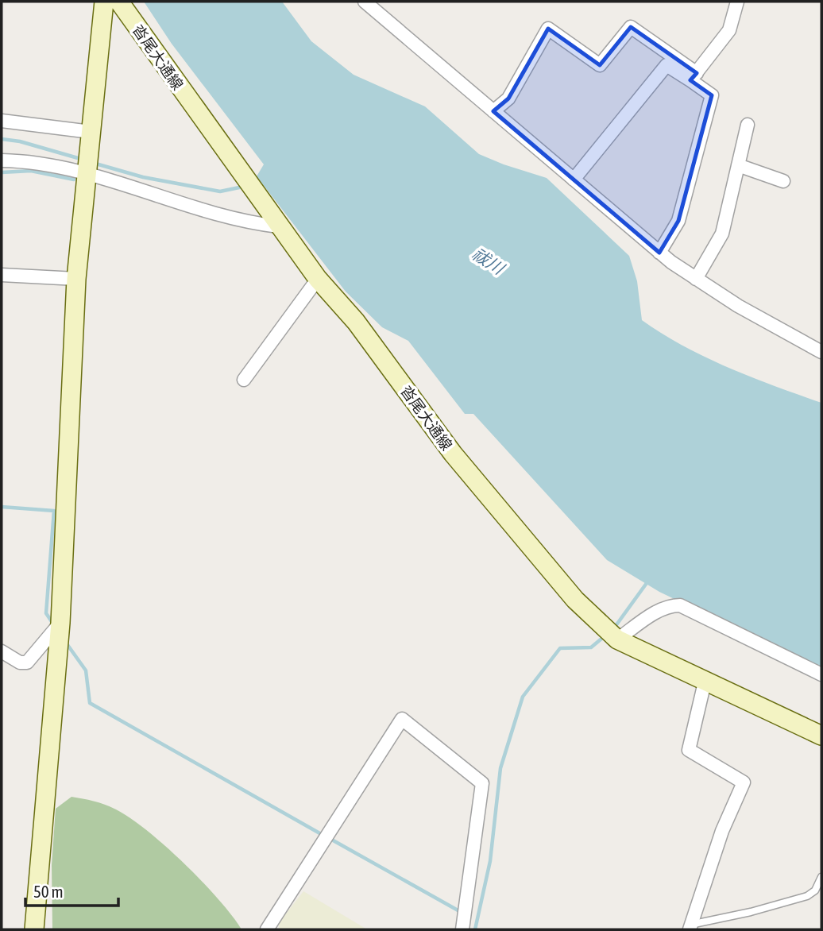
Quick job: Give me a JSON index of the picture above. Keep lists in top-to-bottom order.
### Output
{
  "streets": {
    "main road": ["沓尾大通線"]
  },
  "water": ["祓川"],
  "scale_bar": "50 m"
}
